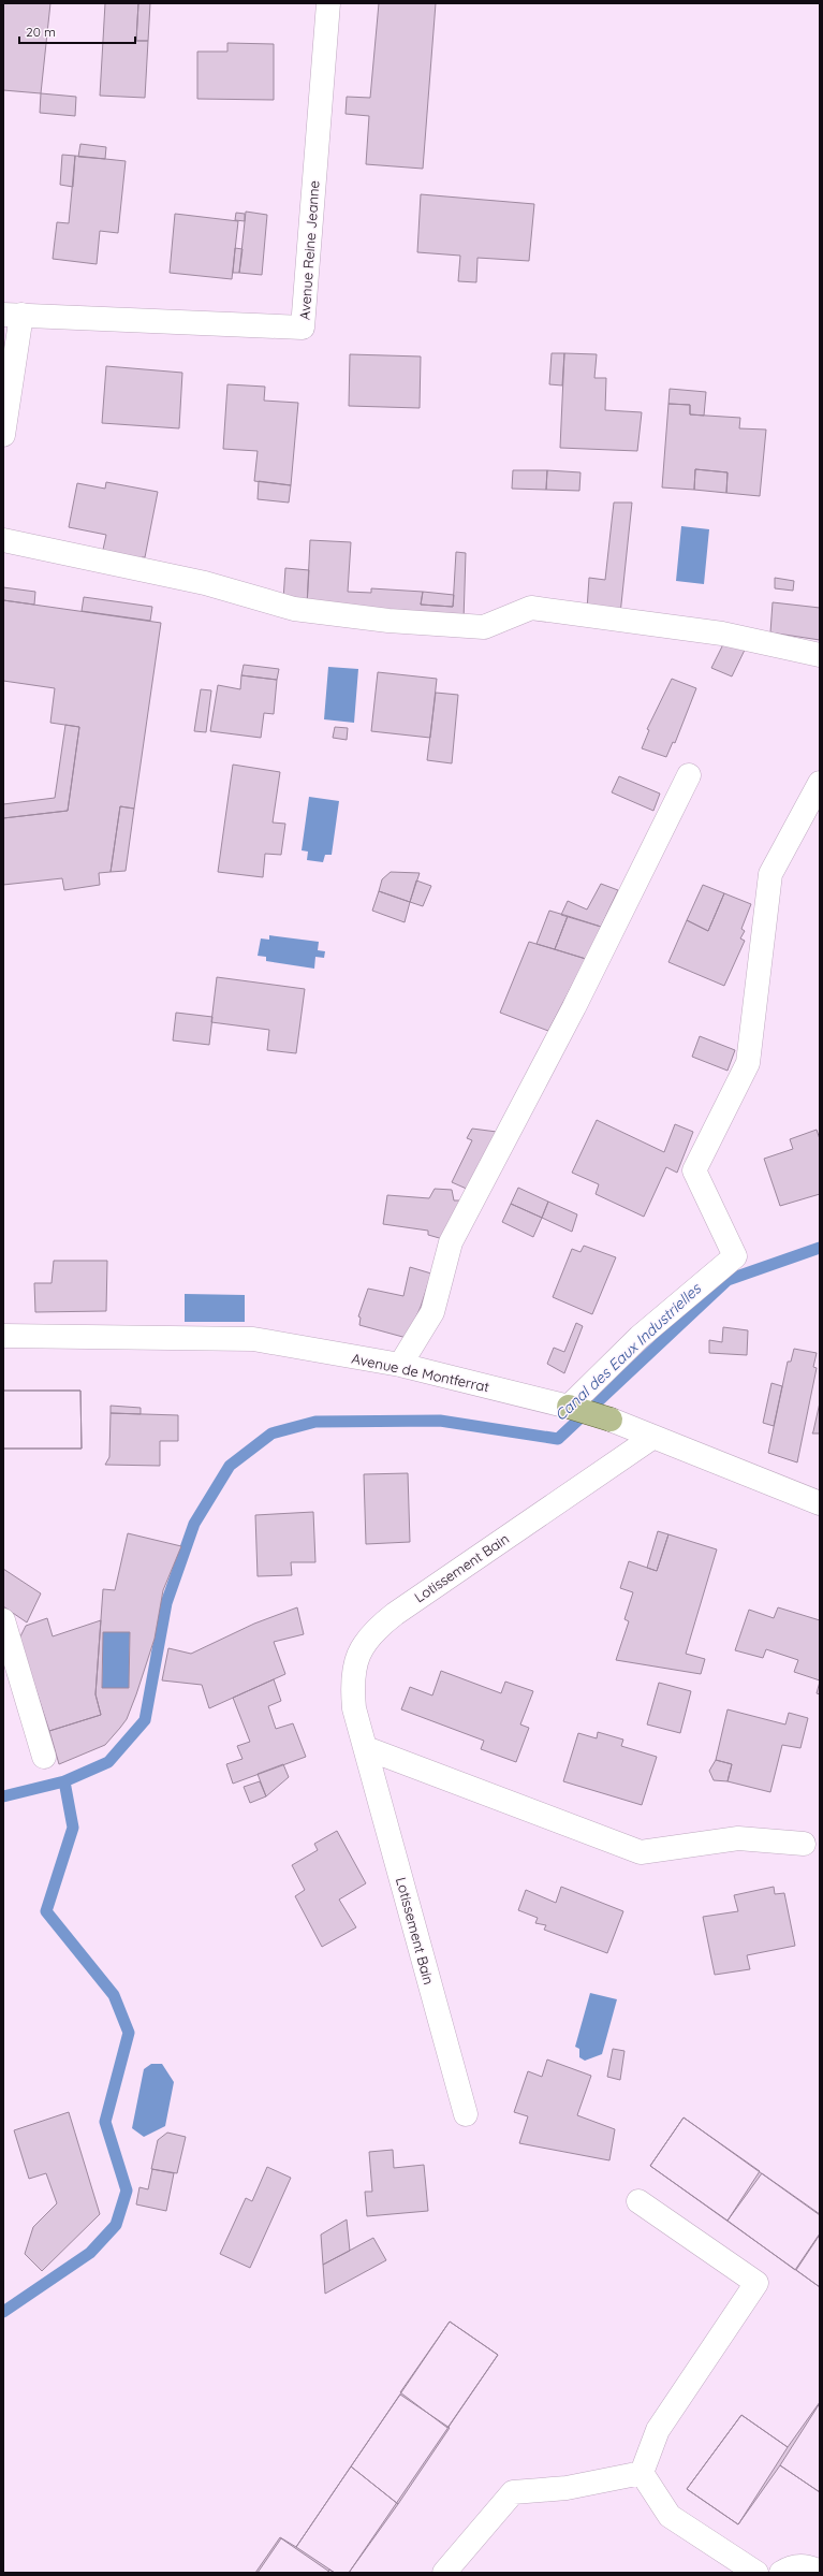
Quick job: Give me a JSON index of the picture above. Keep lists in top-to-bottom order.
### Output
{
  "streets": {
    "main road": ["Avenue de Montferrat"],
    "street": ["Avenue Reine Jeanne", "Lotissement Bain"]
  },
  "crossings": [
    ["Avenue de Montferrat", "Lotissement Bain"]
  ],
  "water": ["Canal des Eaux Industrielles"],
  "scale_bar": "20 m"
}
